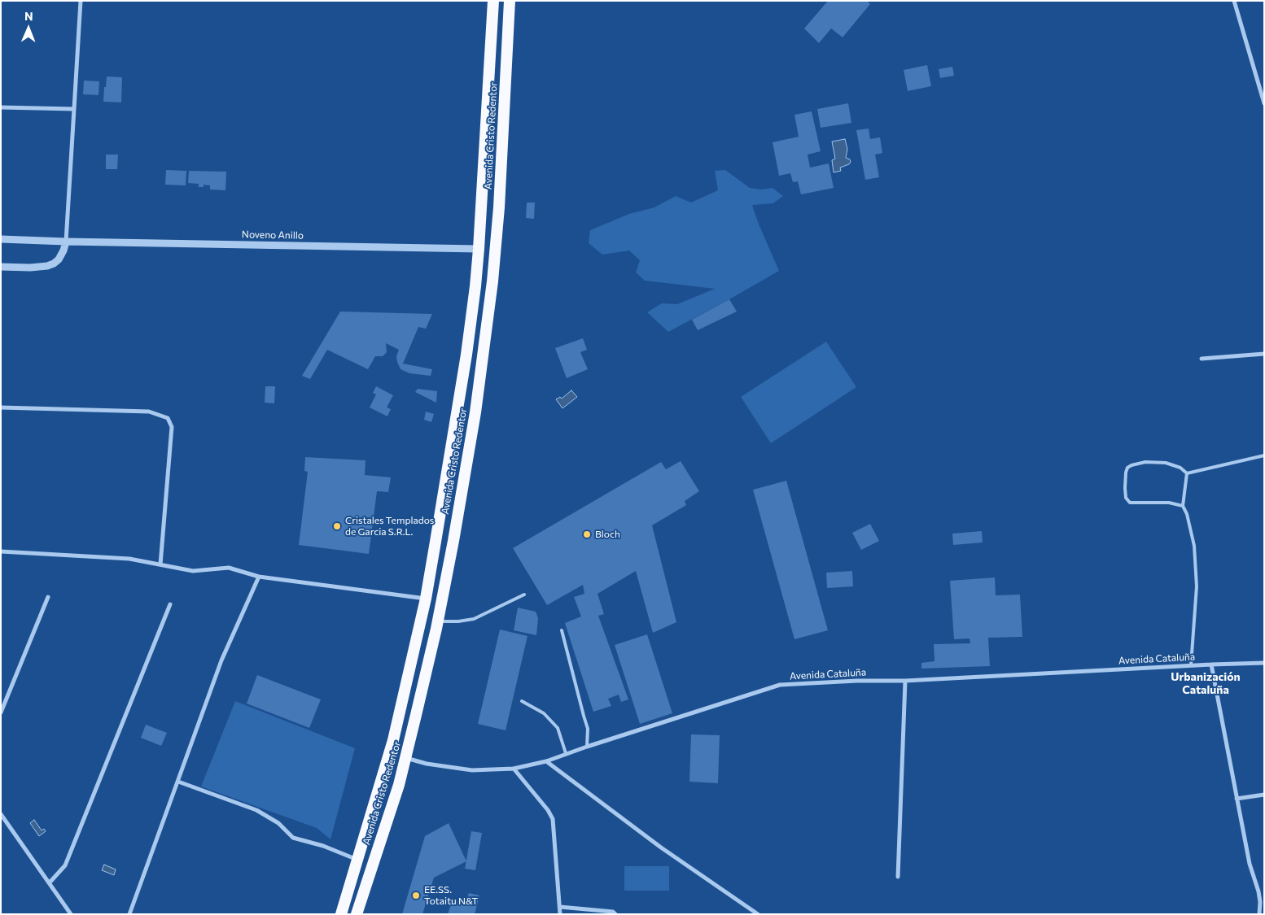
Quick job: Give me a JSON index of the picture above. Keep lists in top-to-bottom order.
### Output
{
  "streets": {
    "highway": ["Avenida Cristo Redentor"],
    "street": ["Noveno Anillo", "Avenida Cataluña"]
  },
  "crossings": [
    ["Avenida Cristo Redentor", "Noveno Anillo"],
    ["Avenida Cristo Redentor", "Avenida Cataluña"]
  ],
  "districts": ["Urbanización Cataluña"],
  "places": ["Cristales Templados de Garcia S.R.L.", "Bloch", "EE.SS. Totaitu N&T"],
  "north": "top"
}
